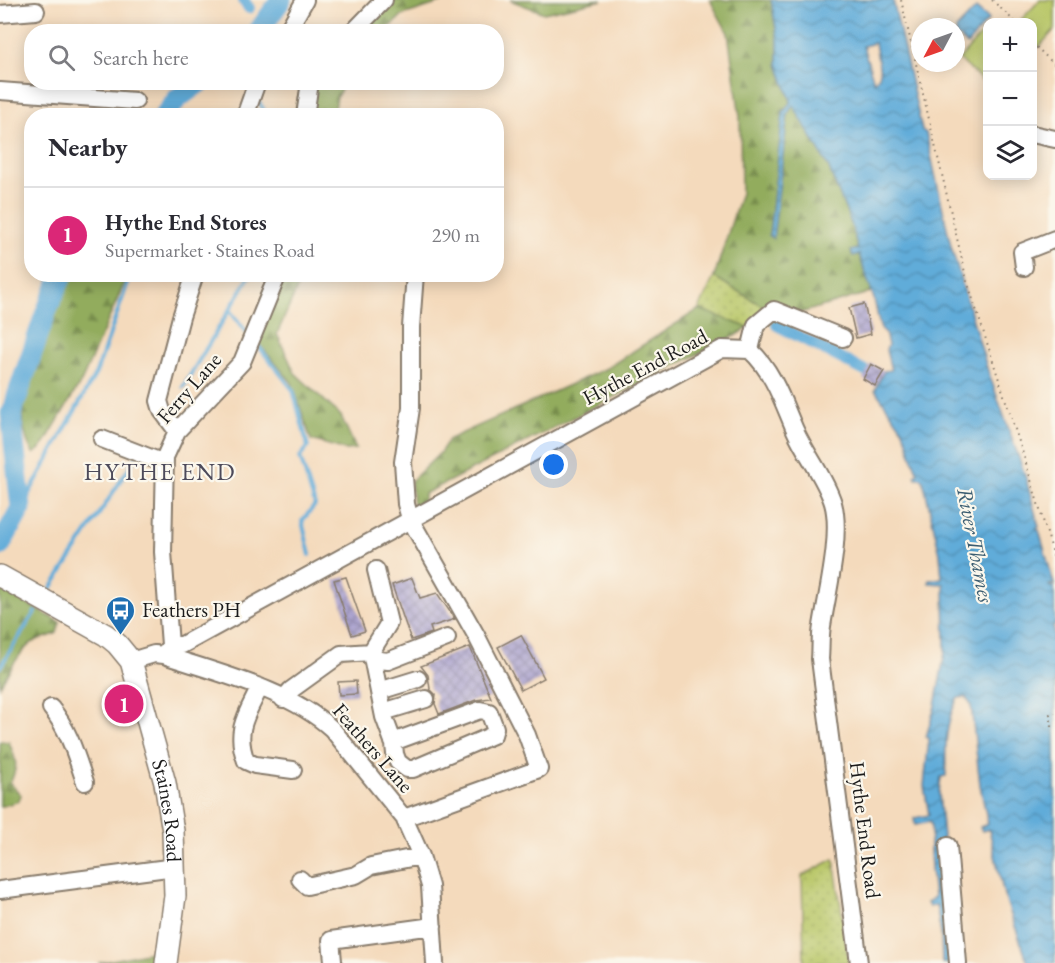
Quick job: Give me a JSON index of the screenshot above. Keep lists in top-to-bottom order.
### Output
{
  "streets": {
    "main road": ["Staines Road"],
    "street": ["Hythe End Road", "Ferry Lane", "Feathers Lane"]
  },
  "crossings": [
    ["Hythe End Road", "Ferry Lane"],
    ["Hythe End Road", "Feathers Lane"],
    ["Ferry Lane", "Feathers Lane"],
    ["Feathers Lane", "Staines Road"]
  ],
  "districts": ["HYTHE END"],
  "water": ["River Thames"],
  "places": {
    "bus stop": ["Feathers PH"]
  },
  "north": "bottom left",
  "page": {
    "map_buttons": ["+", "−"],
    "search": "Search here",
    "heading": "Nearby",
    "list": [
      {
        "mark": "1",
        "name": "Hythe End Stores",
        "note": "Supermarket · Staines Road",
        "value": "290 m"
      }
    ],
    "pins": "1"
  }
}
